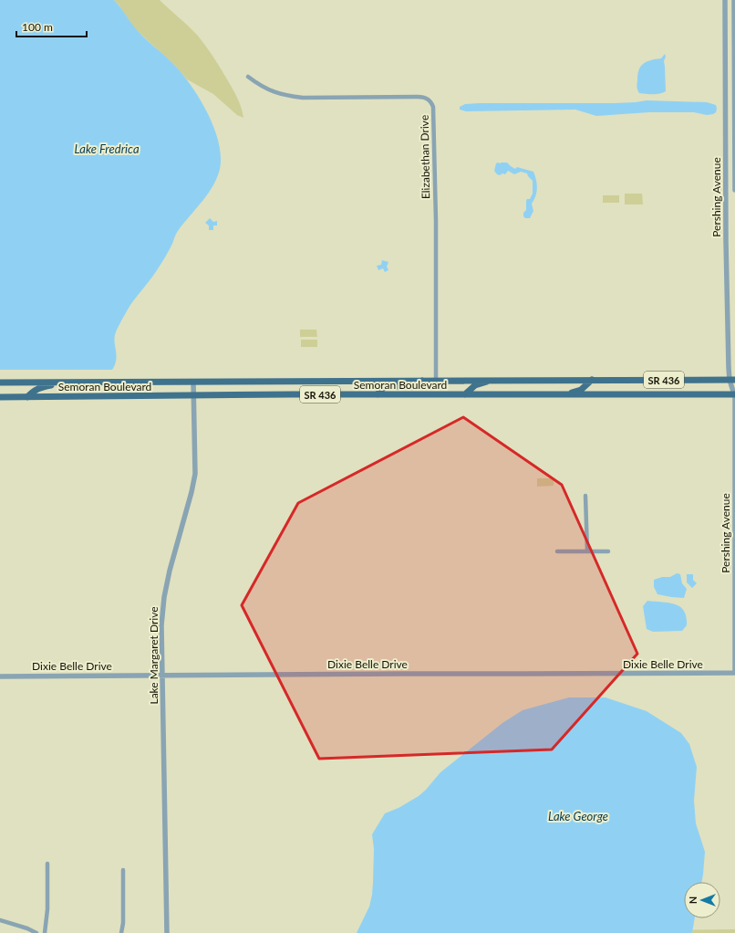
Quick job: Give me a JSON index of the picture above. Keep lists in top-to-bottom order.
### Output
{
  "streets": {
    "main road": ["SR 436", "Semoran Boulevard"],
    "street": [
      "Elizabethan Drive",
      "Pershing Avenue",
      "Lake Margaret Drive",
      "Dixie Belle Drive"
    ]
  },
  "crossings": [
    ["Elizabethan Drive", "Semoran Boulevard"],
    ["Pershing Avenue", "Semoran Boulevard"],
    ["Pershing Avenue", "Dixie Belle Drive"],
    ["Semoran Boulevard", "Lake Margaret Drive"],
    ["Lake Margaret Drive", "Dixie Belle Drive"]
  ],
  "water": ["Lake Fredrica", "Lake George"],
  "scale_bar": "100 m",
  "north": "left"
}
